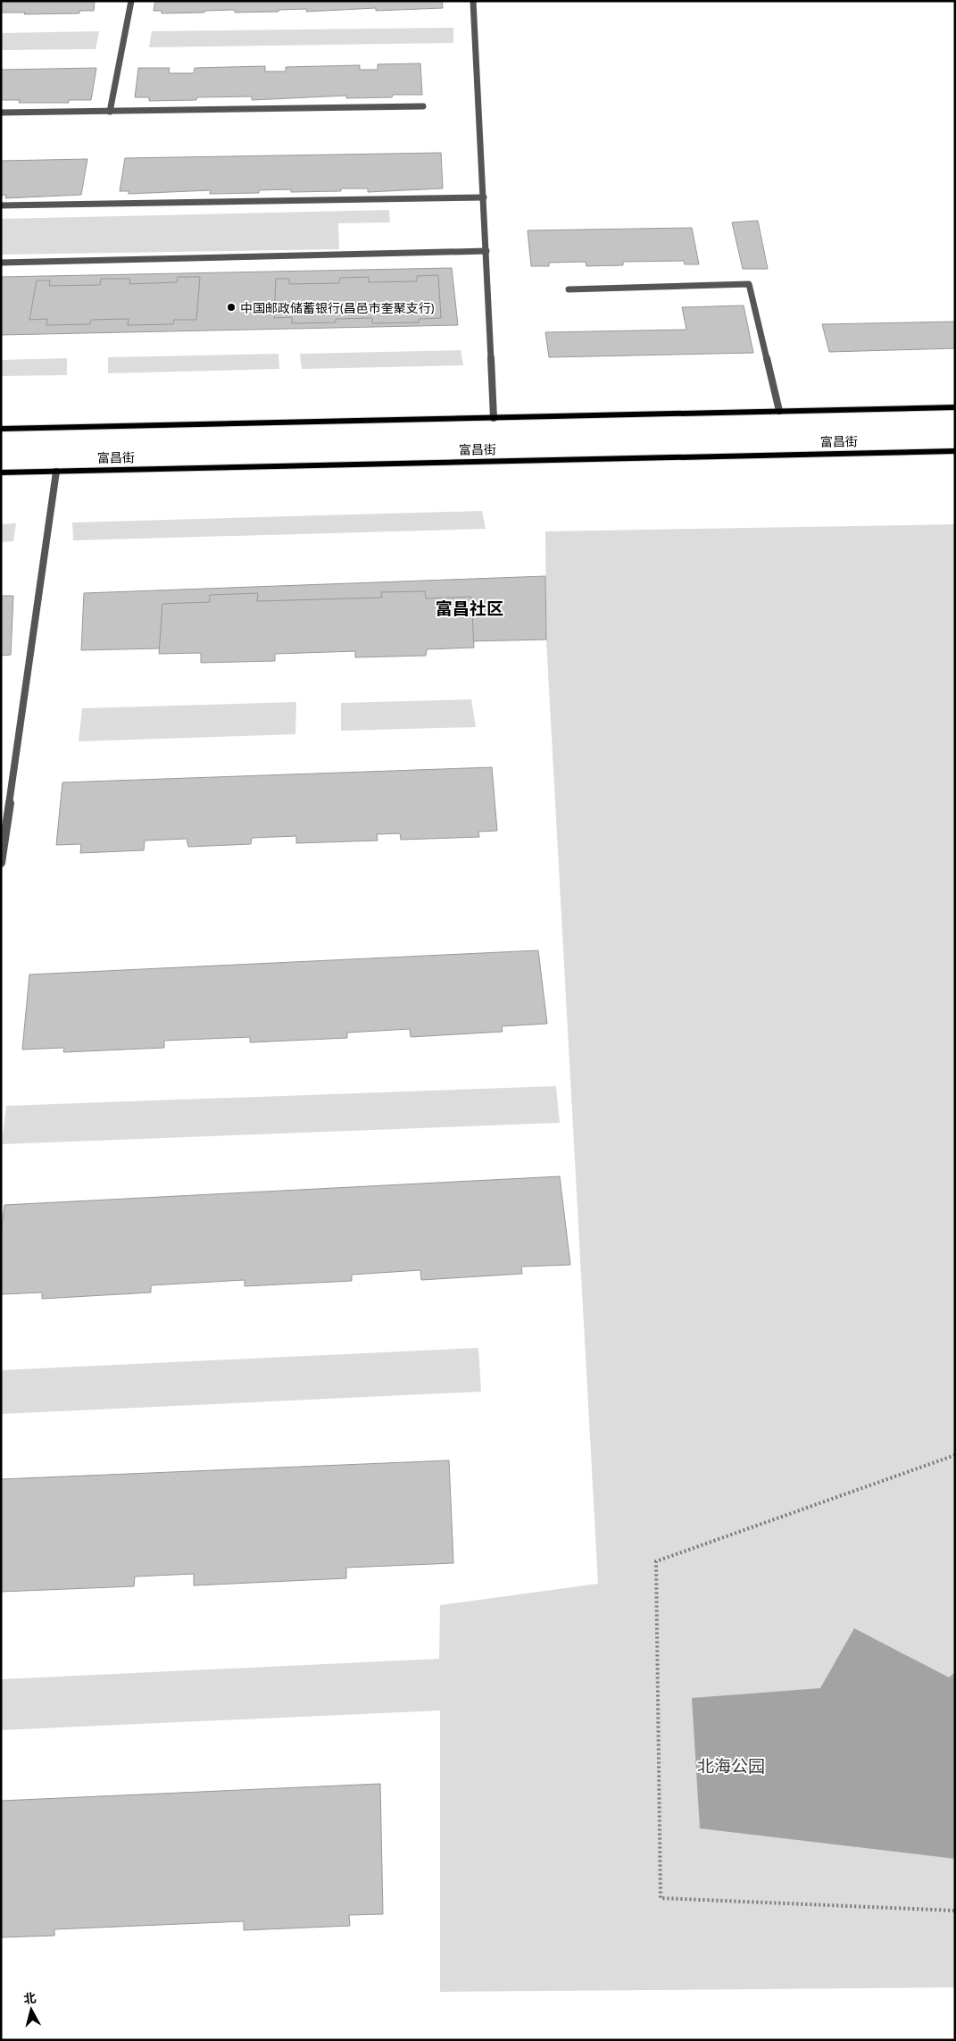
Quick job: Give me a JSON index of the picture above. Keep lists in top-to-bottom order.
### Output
{
  "streets": {
    "main road": ["富昌街"]
  },
  "districts": ["富昌社区"],
  "parks": ["北海公园"],
  "places": ["中国邮政储蓄银行(昌邑市奎聚支行)"],
  "north": "top"
}
